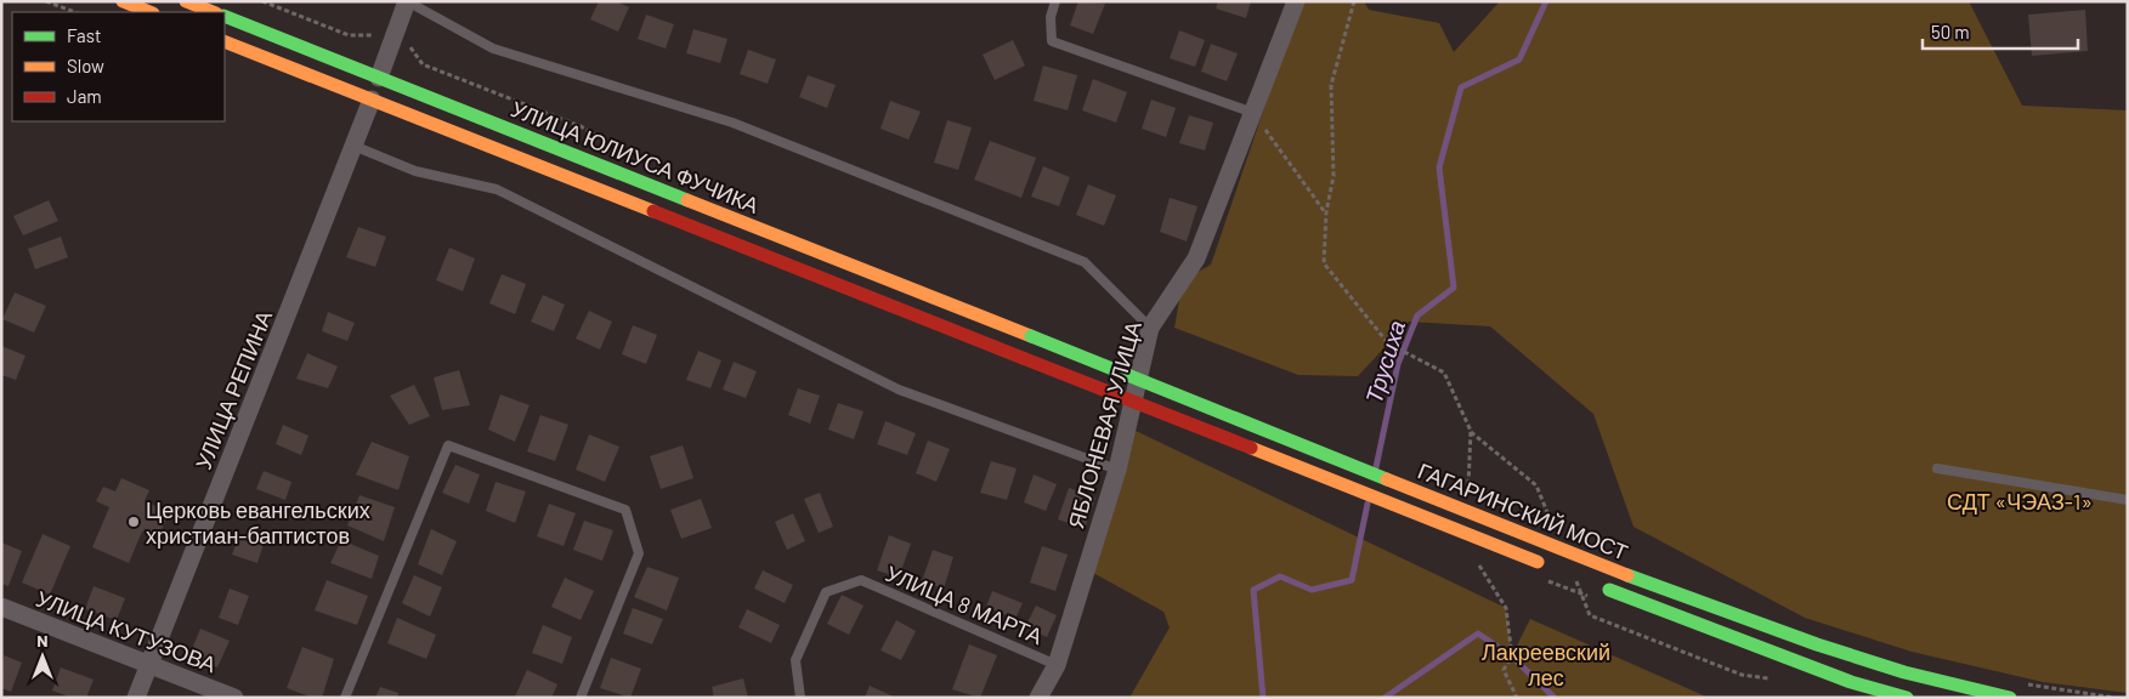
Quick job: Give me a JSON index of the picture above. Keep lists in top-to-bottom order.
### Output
{
  "streets": {
    "main road": ["УЛИЦА ЮЛИУСА ФУЧИКА", "ГАГАРИНСКИЙ МОСТ"],
    "street": ["УЛИЦА РЕПИНА", "ЯБЛОНЕВАЯ УЛИЦА", "УЛИЦА КУТУЗОВА"],
    "lane": ["УЛИЦА 8 МАРТА"]
  },
  "crossings": [
    ["УЛИЦА ЮЛИУСА ФУЧИКА", "УЛИЦА РЕПИНА"],
    ["УЛИЦА ЮЛИУСА ФУЧИКА", "ГАГАРИНСКИЙ МОСТ"],
    ["УЛИЦА РЕПИНА", "УЛИЦА КУТУЗОВА"],
    ["ЯБЛОНЕВАЯ УЛИЦА", "УЛИЦА 8 МАРТА"]
  ],
  "water": ["Трусиха"],
  "parks": ["СДТ «ЧЭАЗ-1»", "Лакреевский лес"],
  "places": ["Церковь евангельских христиан-баптистов"],
  "legend": ["Fast", "Slow", "Jam"],
  "scale_bar": "50 m",
  "north": "top"
}
